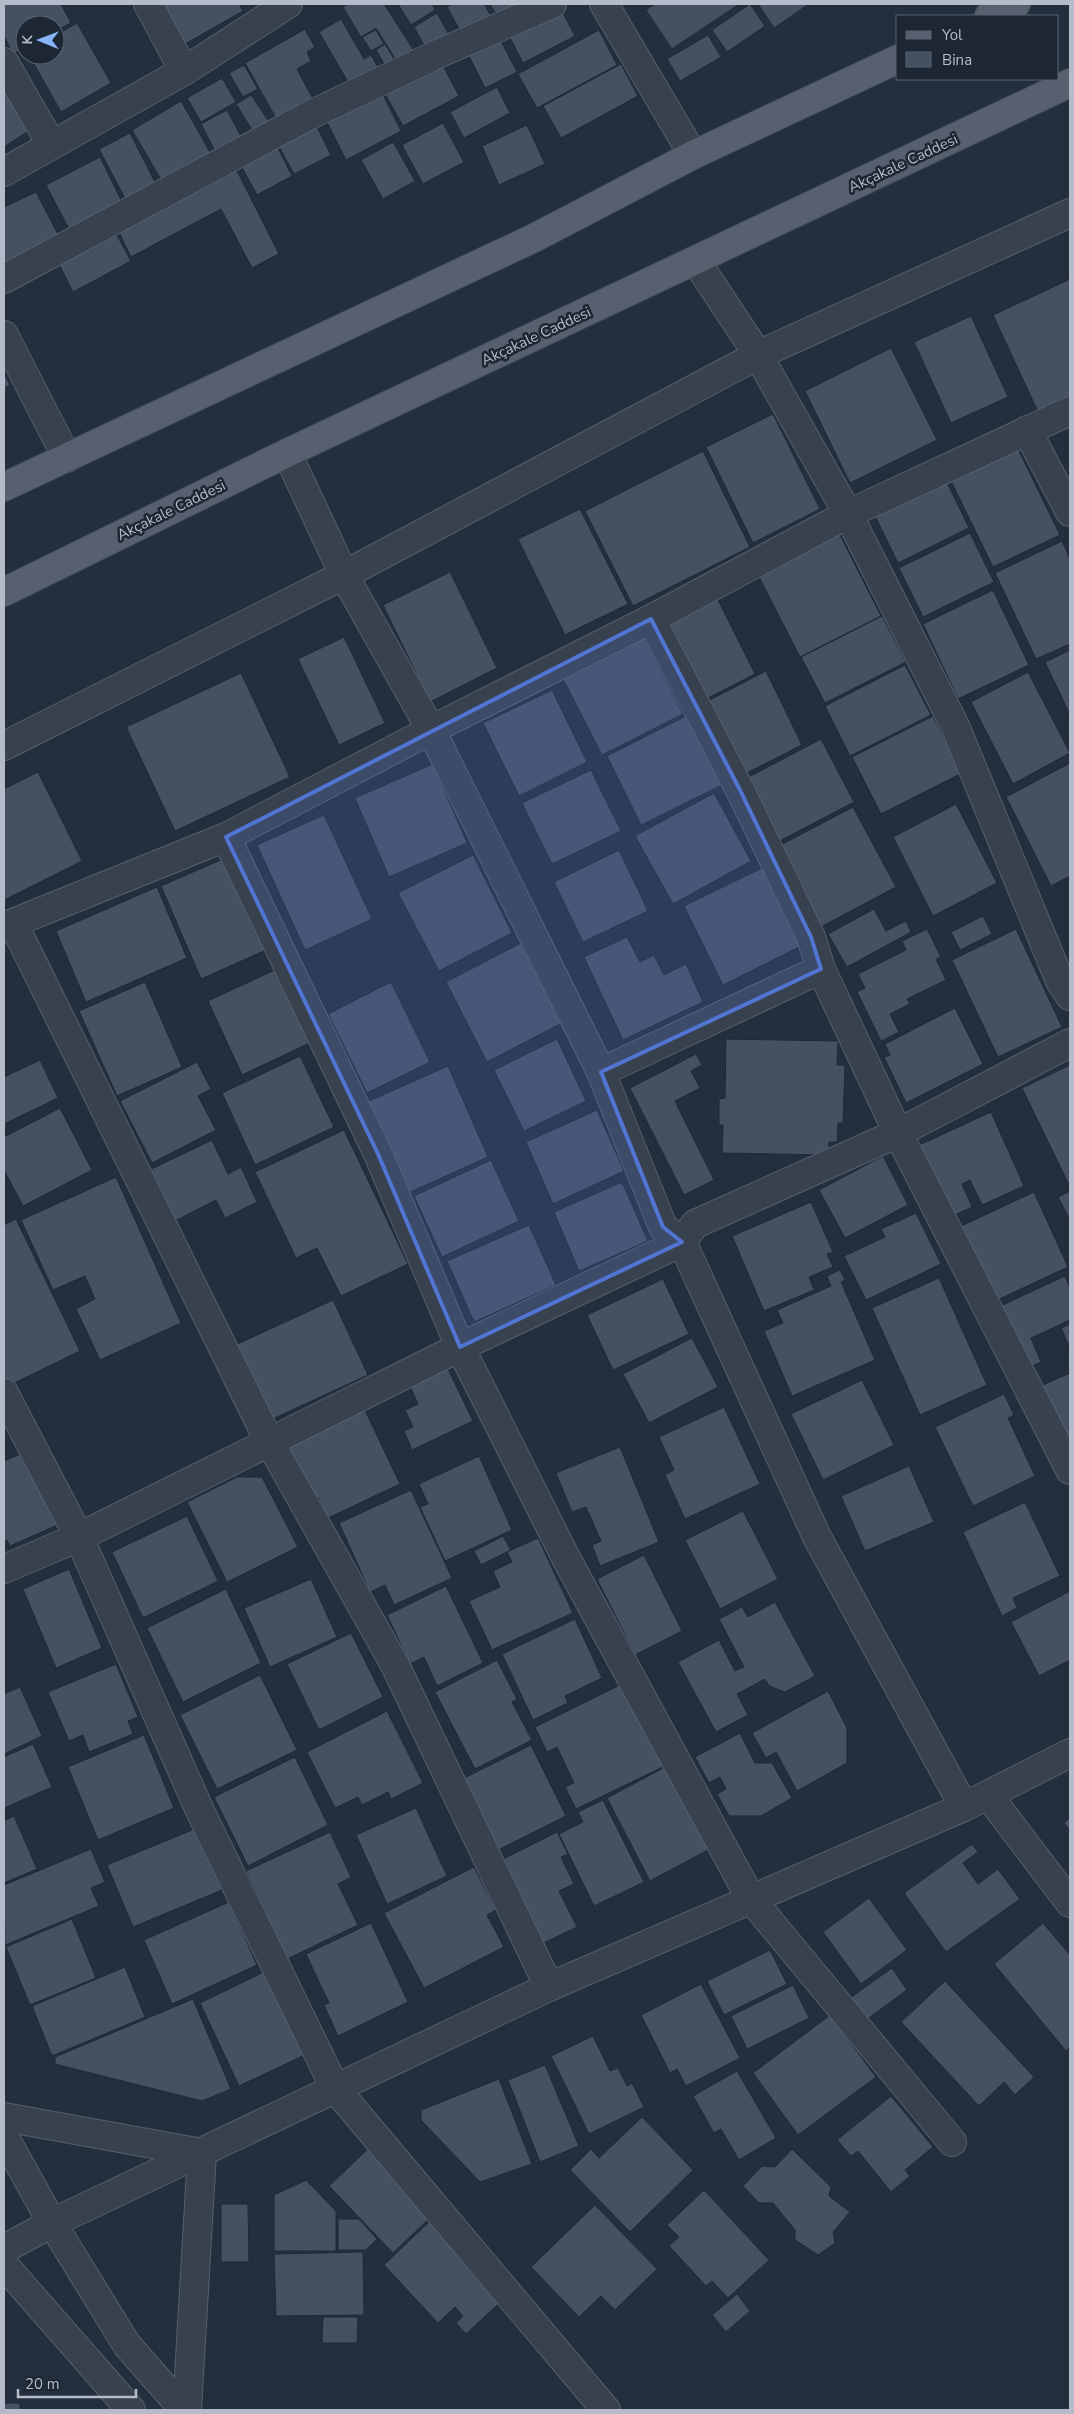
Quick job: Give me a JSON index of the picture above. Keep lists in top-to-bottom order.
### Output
{
  "streets": {
    "main road": ["Akçakale Caddesi"]
  },
  "legend": ["Yol", "Bina"],
  "scale_bar": "20 m",
  "north": "left"
}
